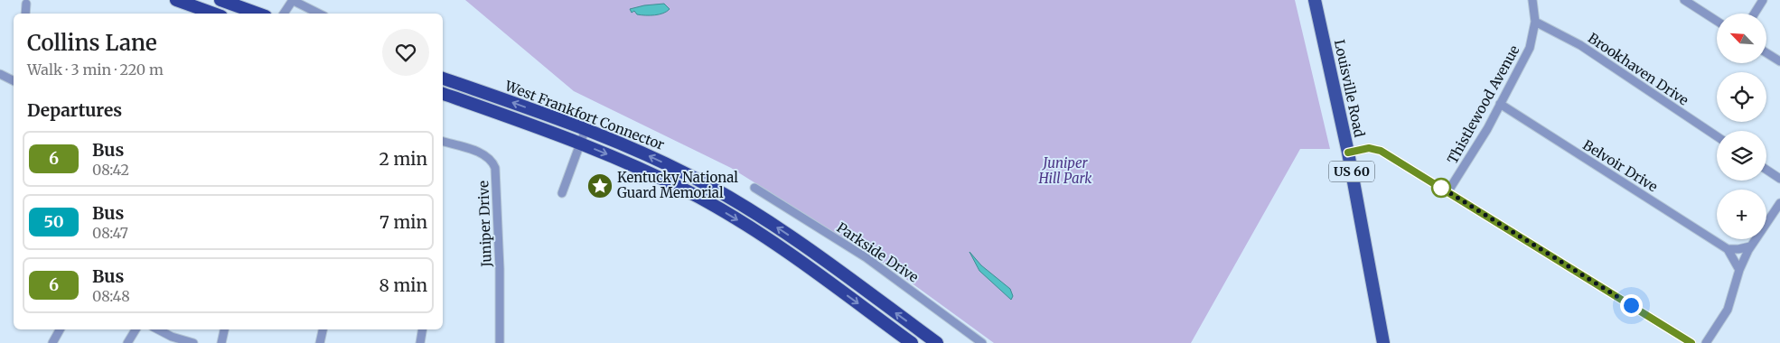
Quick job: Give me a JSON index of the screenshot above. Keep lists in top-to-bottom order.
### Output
{
  "streets": {
    "highway": ["West Frankfort Connector"],
    "main road": ["Louisville Road", "US 60"],
    "street": [
      "Brookhaven Drive",
      "Thistlewood Avenue",
      "Belvoir Drive",
      "Juniper Drive",
      "Parkside Drive"
    ]
  },
  "crossings": [
    ["Brookhaven Drive", "Thistlewood Avenue"],
    ["Thistlewood Avenue", "Belvoir Drive"]
  ],
  "parks": ["Juniper Hill Park"],
  "places": {
    "place": ["Kentucky National Guard Memorial"]
  },
  "lines": ["bus line 6"],
  "north": "top left",
  "page": {
    "map_buttons": "+",
    "heading": [
      ["Collins Lane", "Walk · 3 min · 220 m"],
      "Departures"
    ],
    "list": [
      {
        "mark": "6",
        "name": "Bus",
        "note": "08:42",
        "value": "2 min"
      },
      {
        "mark": "50",
        "name": "Bus",
        "note": "08:47",
        "value": "7 min"
      },
      {
        "mark": "6",
        "name": "Bus",
        "note": "08:48",
        "value": "8 min"
      }
    ]
  }
}
